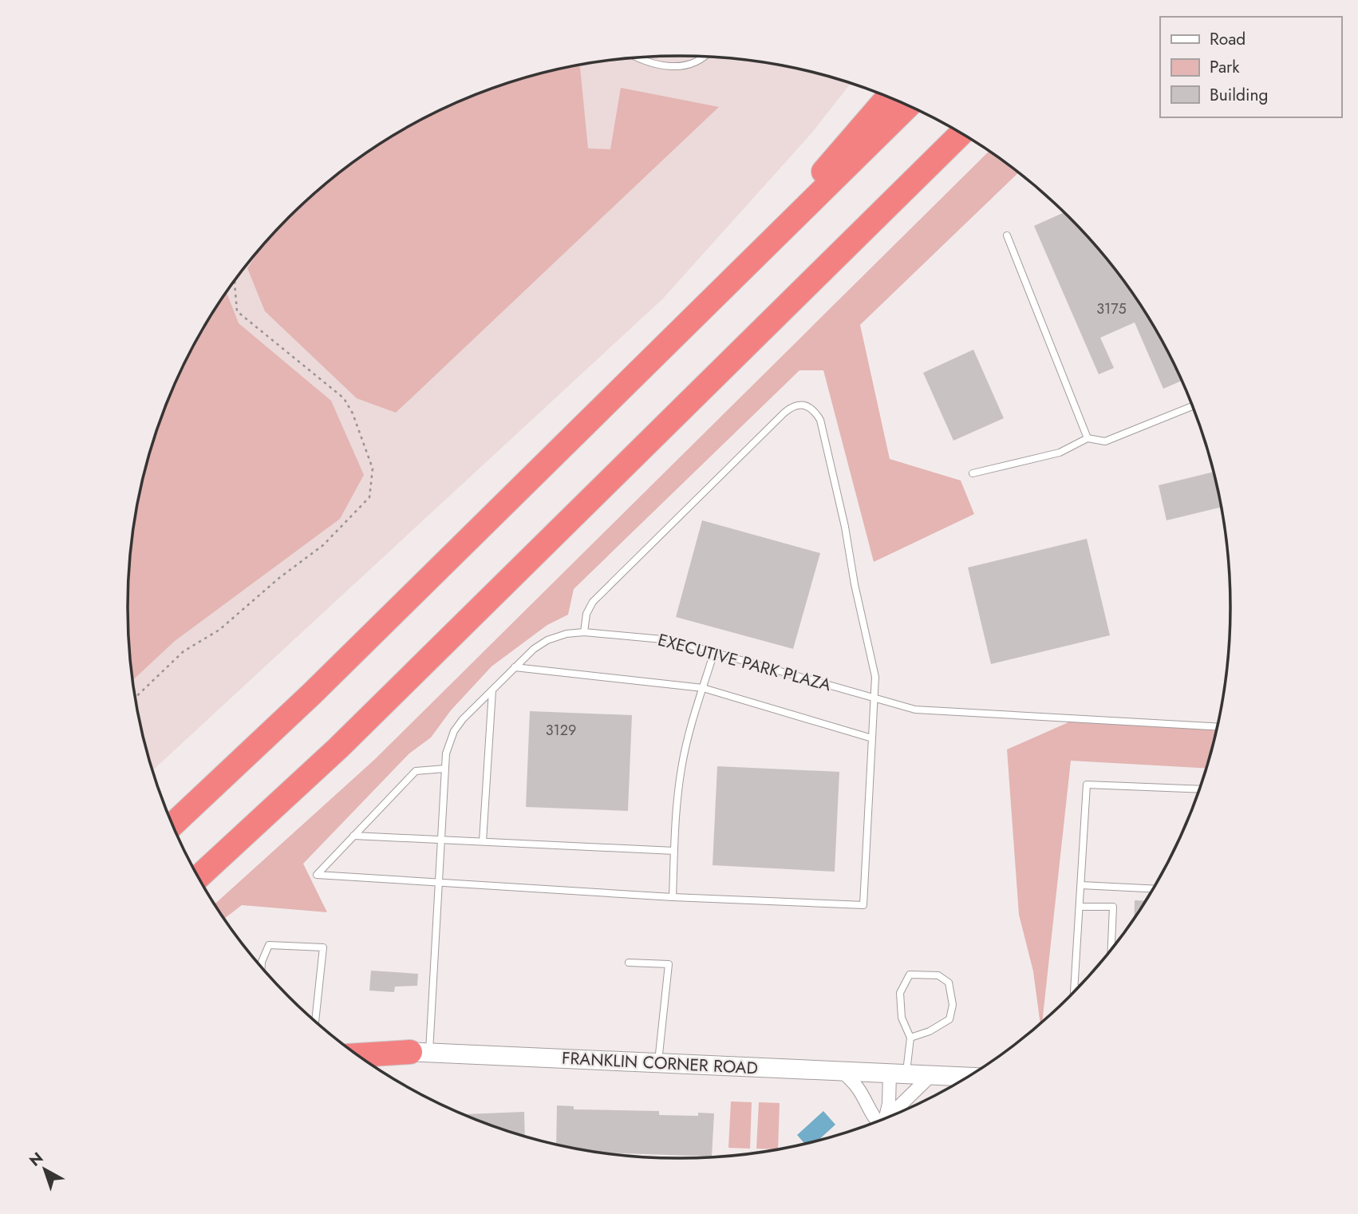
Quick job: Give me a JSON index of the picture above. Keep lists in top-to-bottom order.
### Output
{
  "streets": {
    "main road": ["FRANKLIN CORNER ROAD"],
    "lane": ["EXECUTIVE PARK PLAZA"]
  },
  "crossings": [
    ["EXECUTIVE PARK PLAZA", "FRANKLIN CORNER ROAD"]
  ],
  "house_numbers": ["3175", "3129"],
  "legend": ["Road", "Park", "Building"],
  "north": "top left"
}
